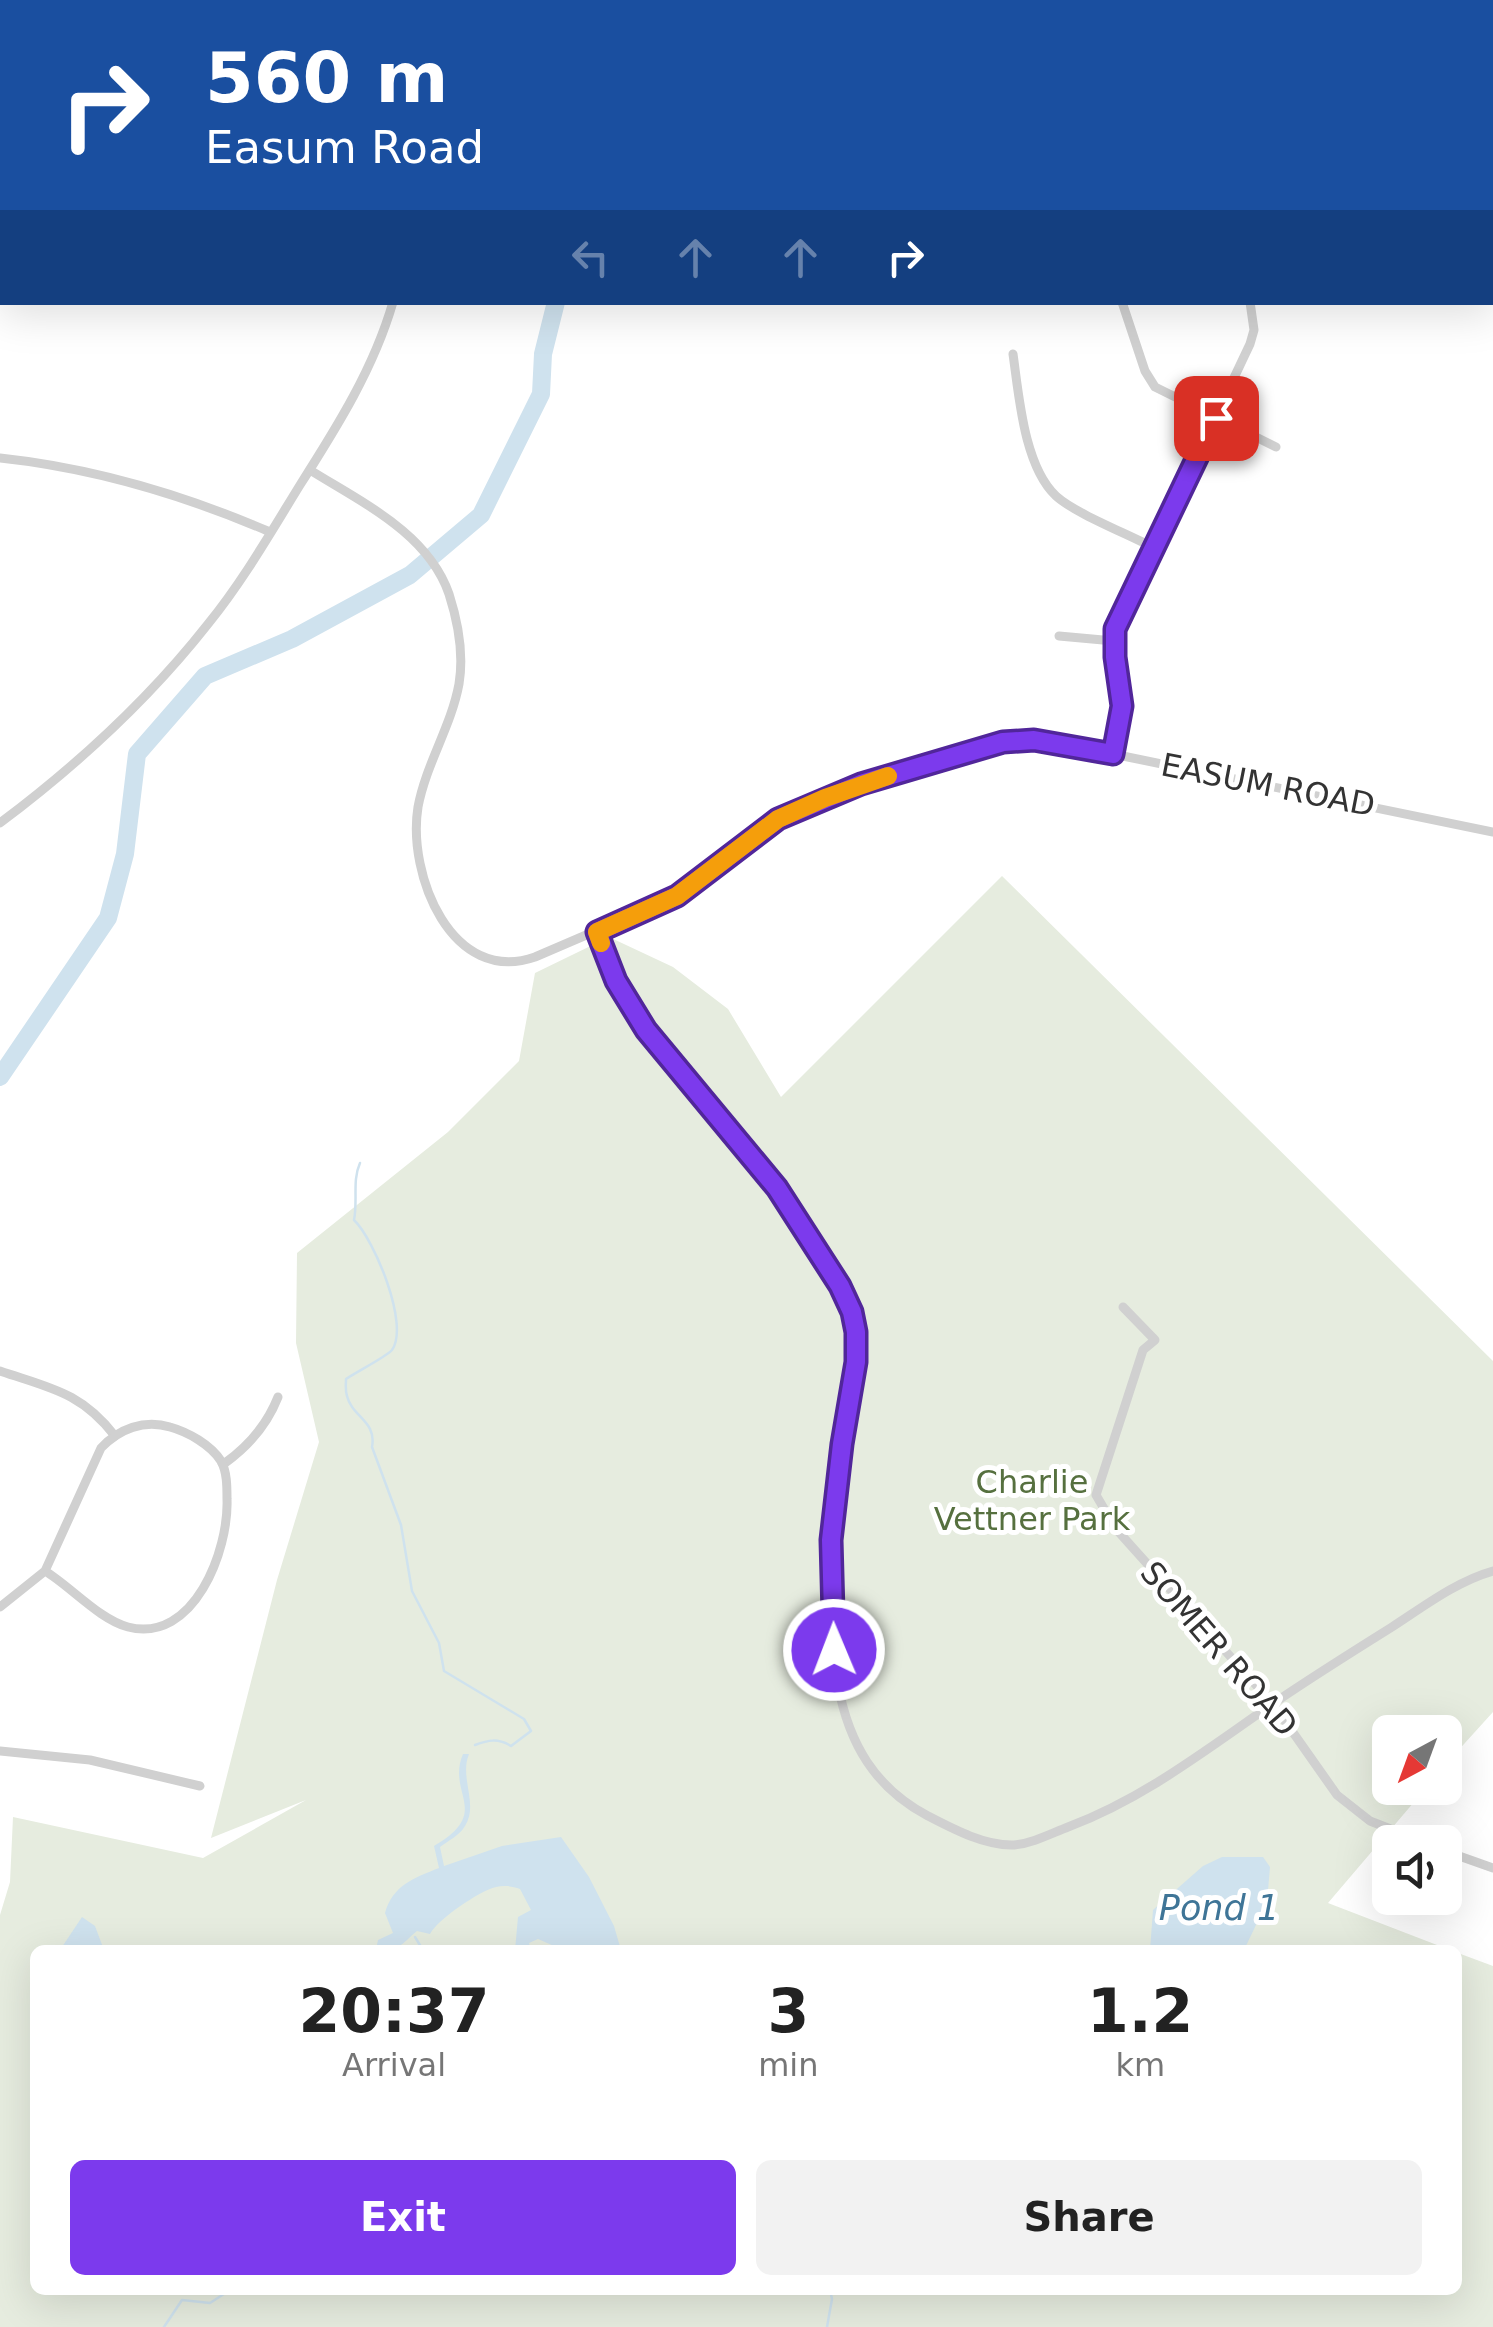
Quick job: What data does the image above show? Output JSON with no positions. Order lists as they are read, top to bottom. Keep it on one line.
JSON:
{"streets":{"street":["EASUM ROAD","SOMER ROAD"]},"water":["Pond 1"],"parks":["Charlie Vettner Park"],"north":"bottom left","page":{"turn":["560 m","Easum Road"],"eta":["20:37","Arrival","3","min","1.2","km"],"buttons":["Exit","Share"]}}
